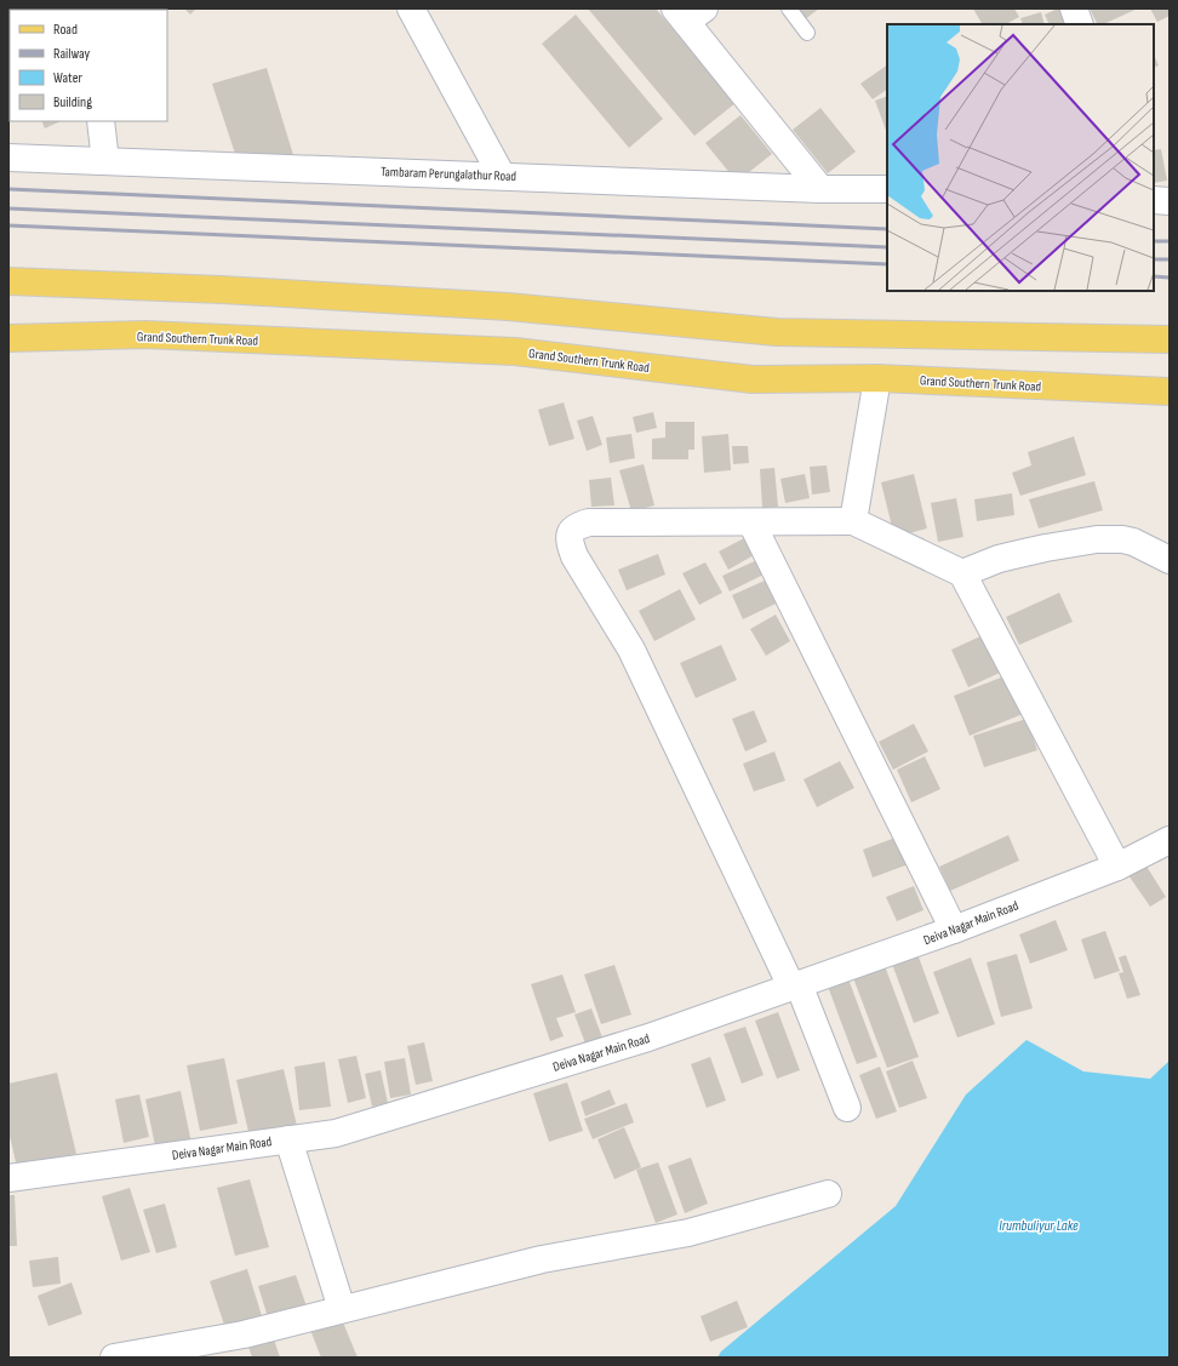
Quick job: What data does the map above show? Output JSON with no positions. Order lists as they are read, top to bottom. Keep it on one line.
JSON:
{"streets":{"main road":["Grand Southern Trunk Road"],"street":["Tambaram Perungalathur Road","Deiva Nagar Main Road"]},"water":["Irumbuliyur Lake"],"legend":["Road","Railway","Water","Building"]}
